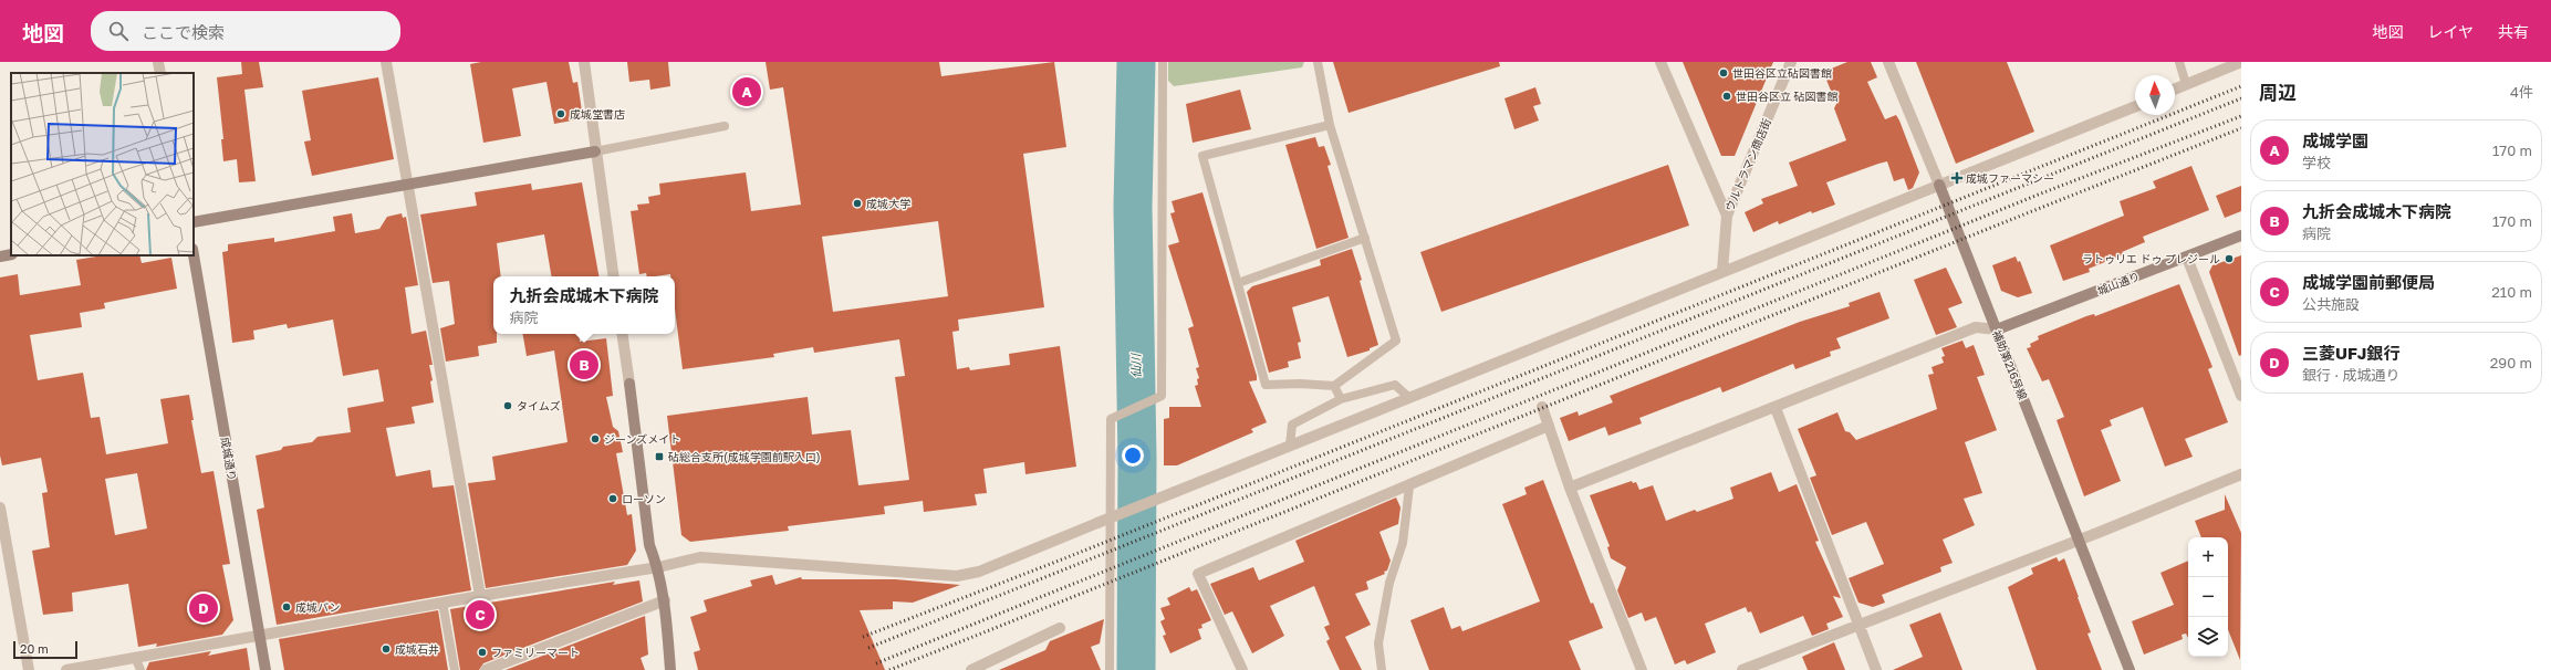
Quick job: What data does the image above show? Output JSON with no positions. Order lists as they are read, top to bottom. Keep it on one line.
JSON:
{"streets":{"street":["ウルトラマン商店街","城山通り","補助第216号線","成城通り"]},"crossings":[["城山通り","補助第216号線"]],"water":["仙川"],"places":{"other":["世田谷区立砧図書館","世田谷区立 砧図書館","成城堂書店","成城大学","ラトゥリエ ドゥ プレジール","タイムズ","ジーンズメイト","ローソン","成城パン","成城石井","ファミリーマート"],"health":["成城ファーマシー"],"transit":["砧総合支所(成城学園前駅入口)"]},"scale_bar":"20 m","north":"top","page":{"header":"地図","search":"ここで検索","nav":["地図","レイヤ","共有"],"heading":["周辺","4件"],"pins":["A","B","D","C"],"list":[{"mark":"A","name":"成城学園","note":"学校","value":"170 m"},{"mark":"B","name":"九折会成城木下病院","note":"病院","value":"170 m"},{"mark":"C","name":"成城学園前郵便局","note":"公共施設","value":"210 m"},{"mark":"D","name":"三菱UFJ銀行","note":"銀行 · 成城通り","value":"290 m"}],"popup":["九折会成城木下病院","病院"],"map_buttons":["+","−"],"scale":"20 m"}}
